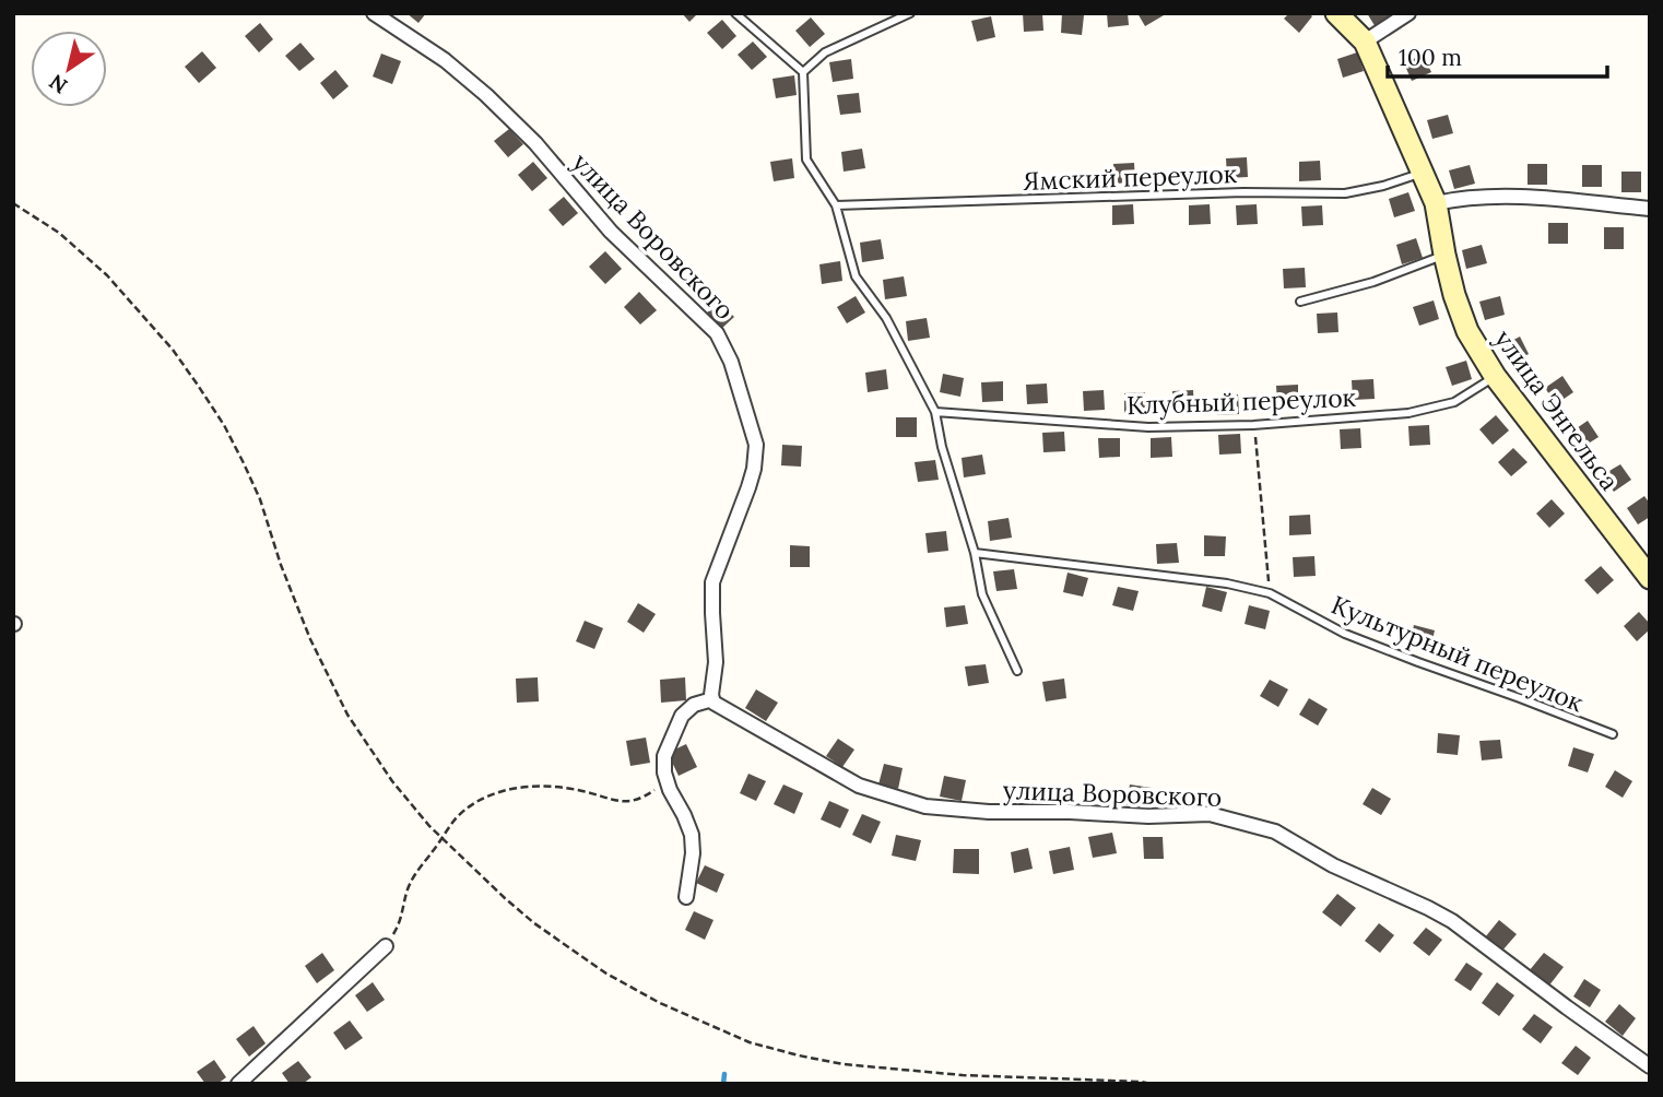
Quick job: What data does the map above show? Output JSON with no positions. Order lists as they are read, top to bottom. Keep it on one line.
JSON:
{"streets":{"street":["улица Воровского","улица Энгельса"],"lane":["Ямский переулок","Клубный переулок","Культурный переулок"]},"crossings":[["Ямский переулок","улица Энгельса"],["Клубный переулок","улица Энгельса"]],"scale_bar":"100 m","north":"bottom left"}
